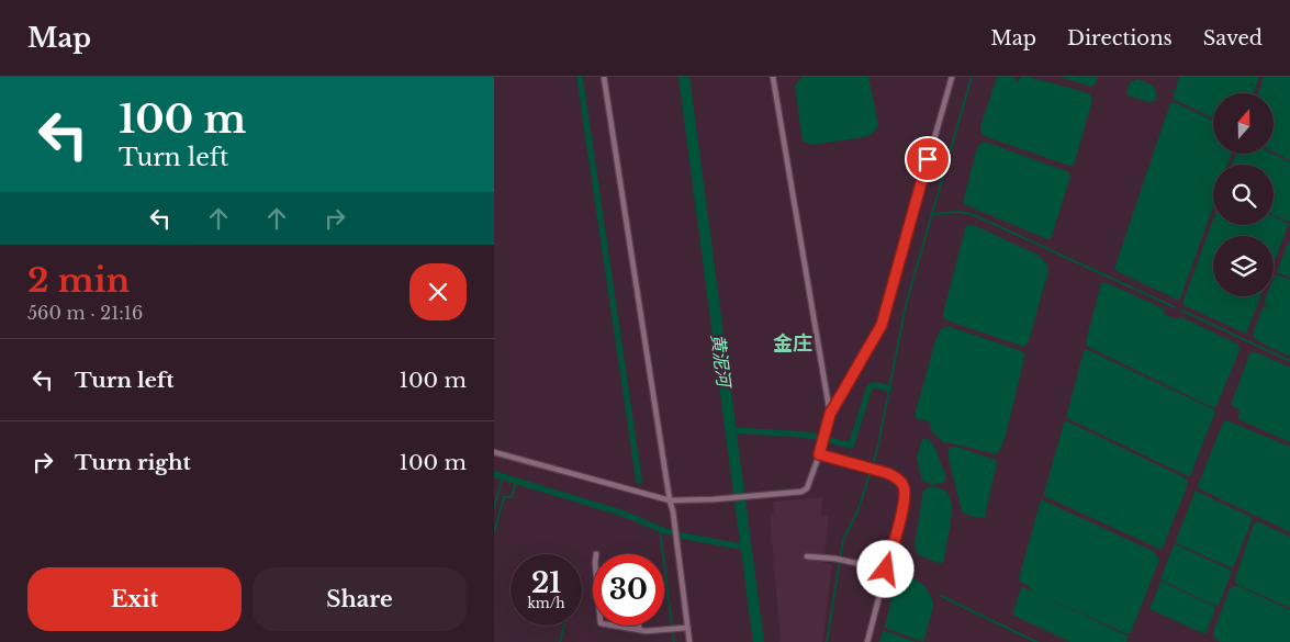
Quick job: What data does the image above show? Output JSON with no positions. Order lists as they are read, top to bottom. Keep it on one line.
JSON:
{"districts":["金庄"],"water":["黄泥河"],"north":"top","page":{"header":"Map","nav":["Map","Directions","Saved"],"turn":["100 m","Turn left"],"heading":["2 min","560 m · 21:16"],"list":[{"name":"Turn left","value":"100 m"},{"name":"Turn right","value":"100 m"}],"speed":"21 km/h","limit":"30","buttons":["Exit","Share"]}}
